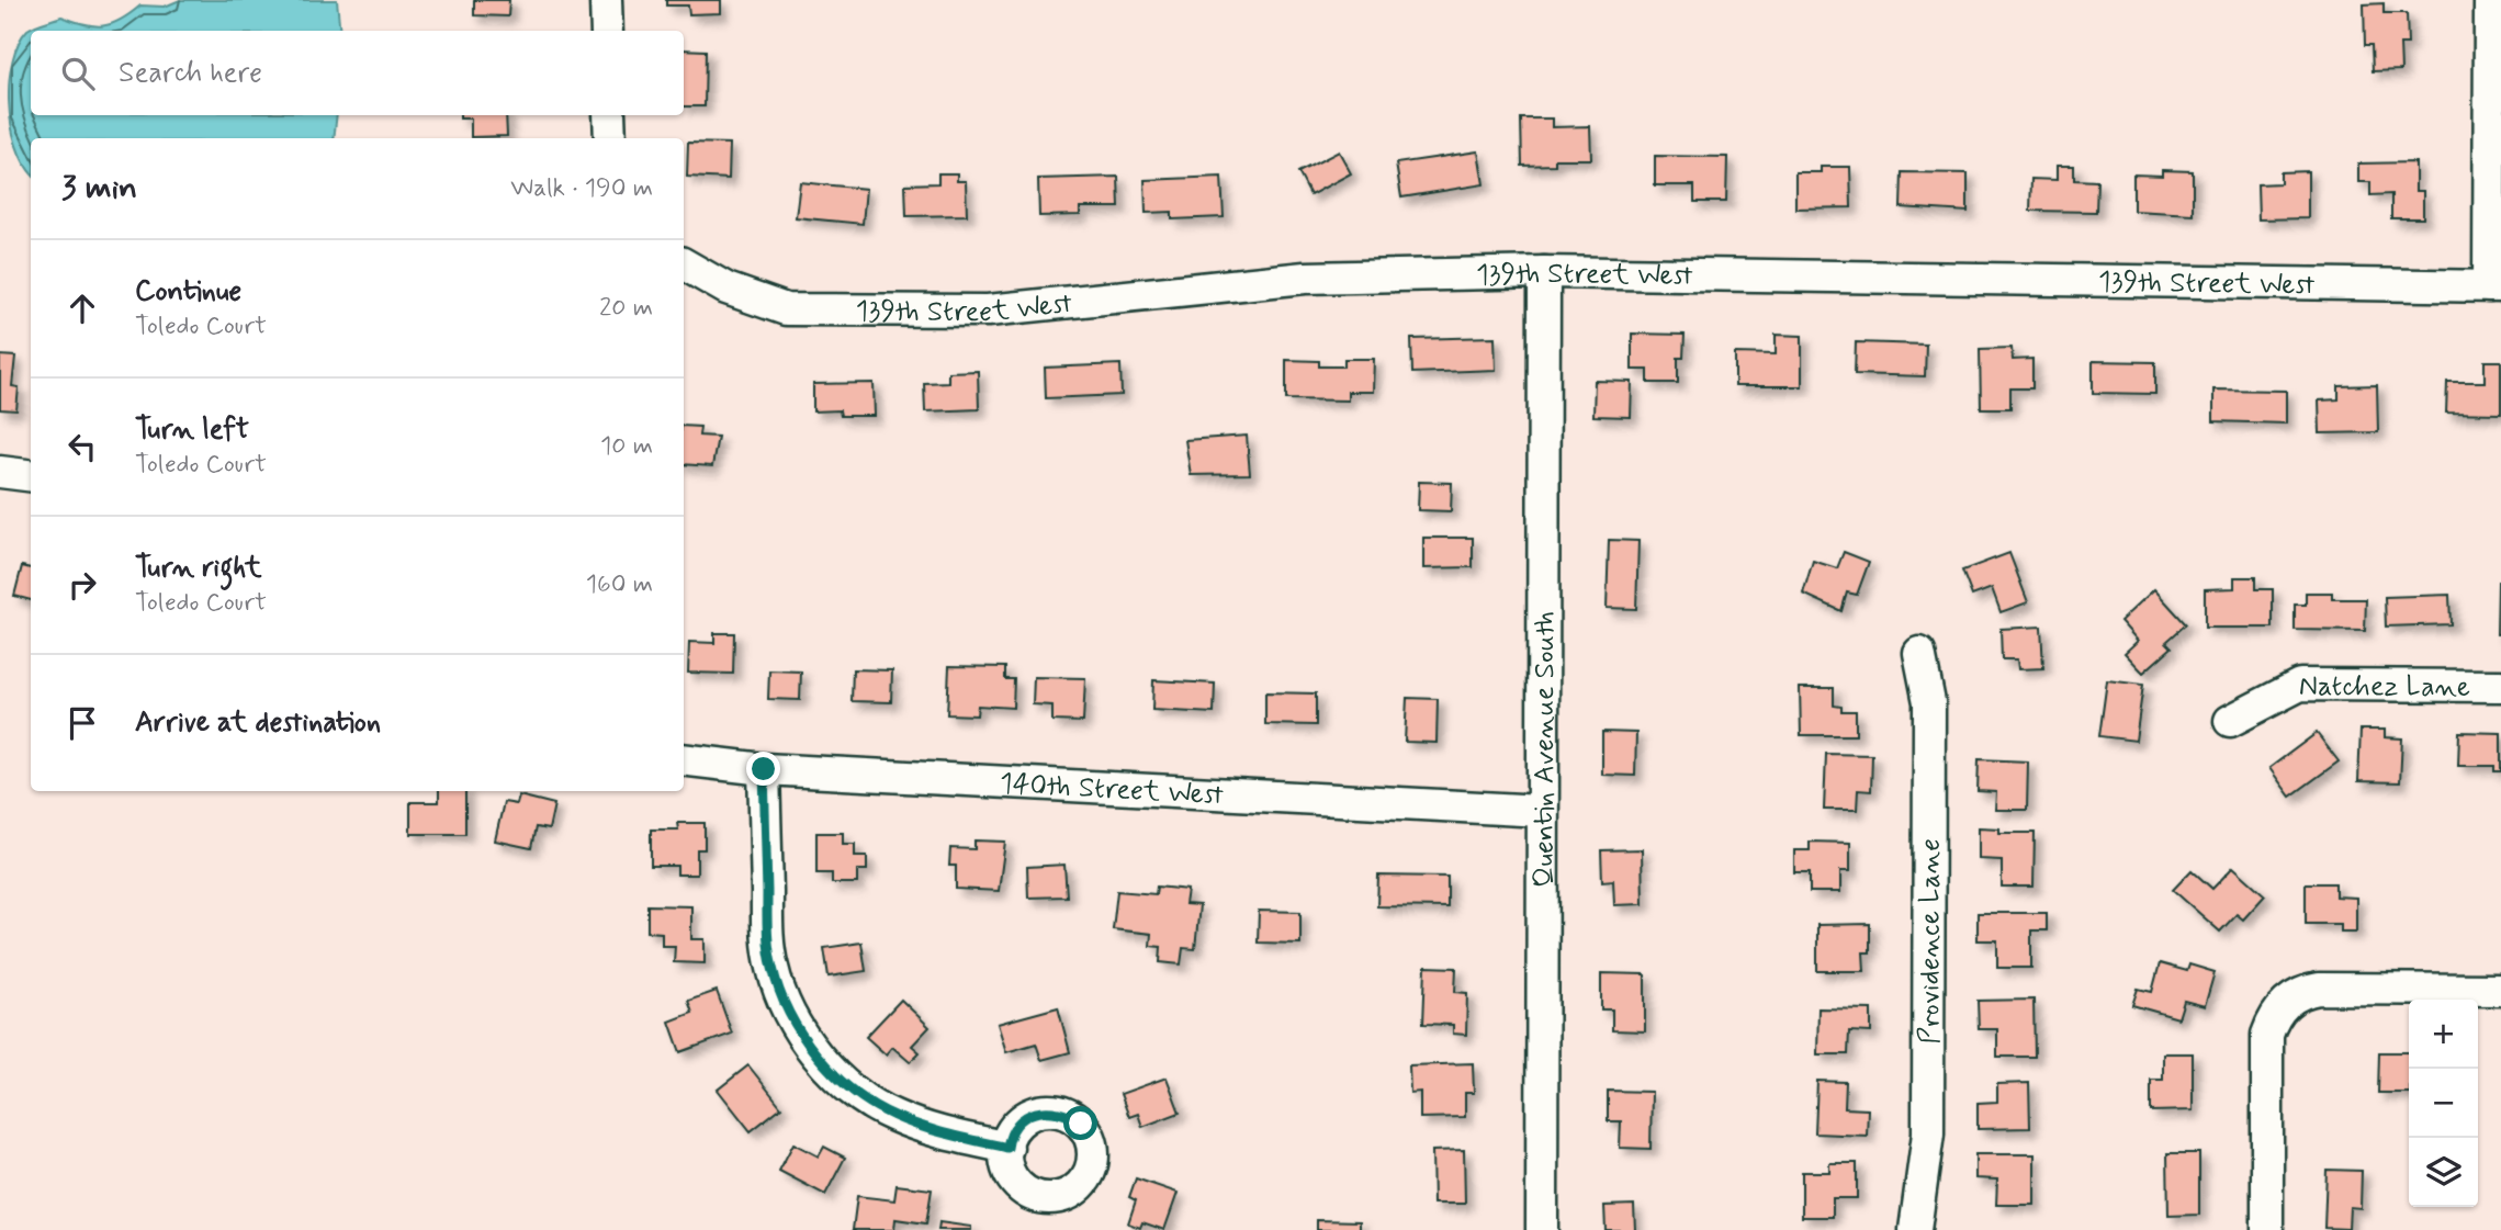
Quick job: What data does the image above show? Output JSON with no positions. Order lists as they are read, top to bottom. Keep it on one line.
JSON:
{"streets":{"street":["139th Street West","Natchez Lane","Quentin Avenue South","140th Street West","Providence Lane"]},"crossings":[["139th Street West","Quentin Avenue South"],["Quentin Avenue South","140th Street West"]],"page":{"search":"Search here","heading":["3 min","Walk · 190 m"],"list":[["Continue","Toledo Court","20 m"],["Turn left","Toledo Court","10 m"],["Turn right","Toledo Court","160 m"],"Arrive at destination"],"map_buttons":["+","−"]}}
